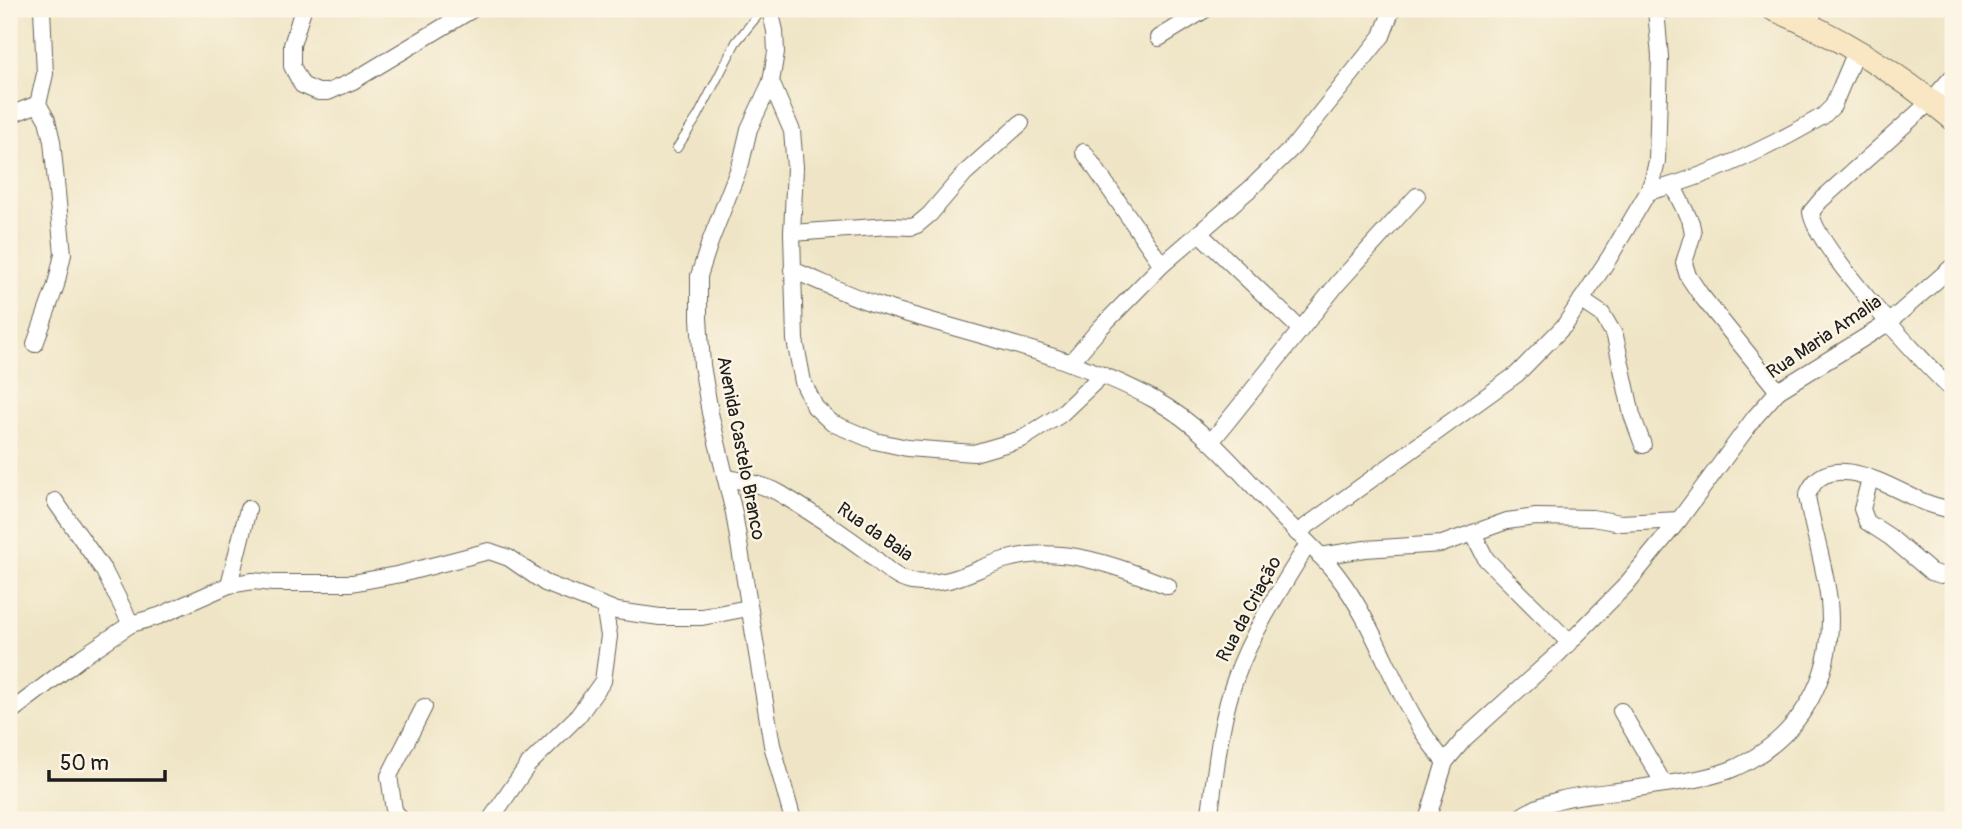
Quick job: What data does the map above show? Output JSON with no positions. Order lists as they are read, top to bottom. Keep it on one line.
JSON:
{"streets":{"street":["Rua Maria Amalia","Avenida Castelo Branco","Rua da Baia","Rua da Criação"]},"crossings":[["Avenida Castelo Branco","Rua da Baia"]],"scale_bar":"50 m"}
